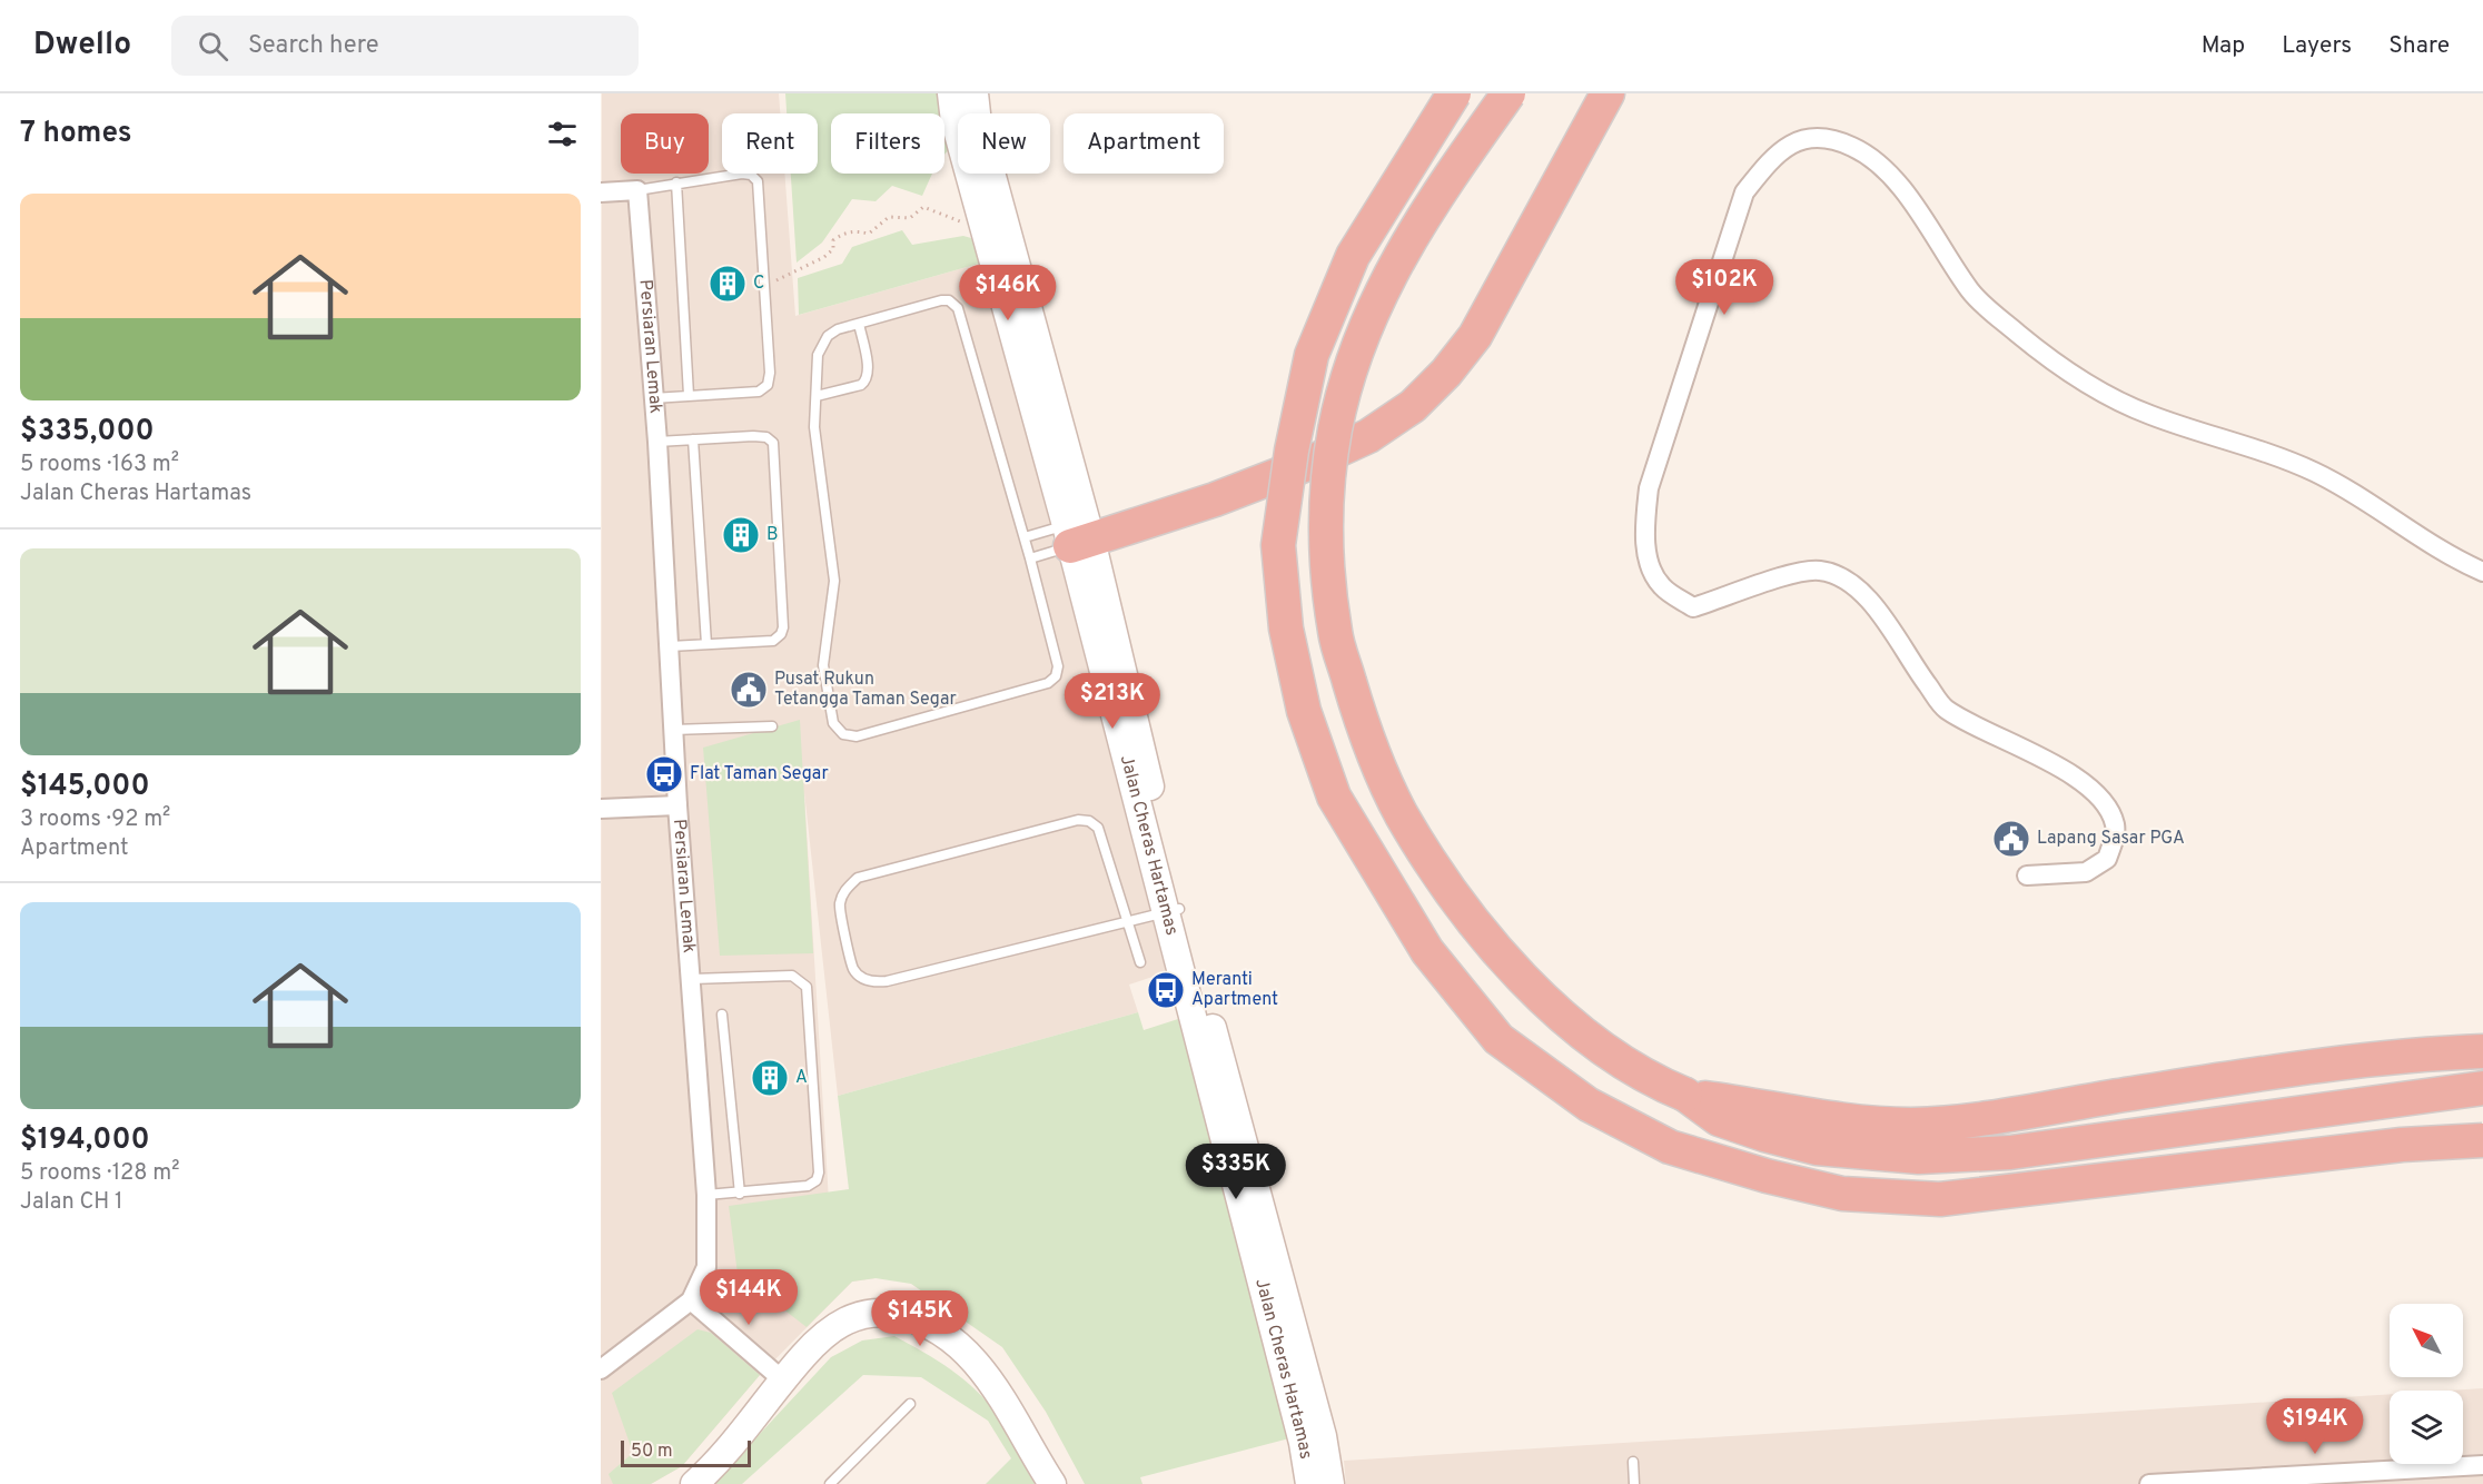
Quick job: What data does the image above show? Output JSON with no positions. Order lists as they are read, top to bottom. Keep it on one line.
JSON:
{"streets":{"street":["Persiaran Lemak","Jalan Cheras Hartamas"]},"places":{"building":["C","B","A"],"public building":["Pusat Rukun Tetangga Taman Segar","Lapang Sasar PGA"],"bus stop":["Flat Taman Segar","Meranti Apartment"]},"scale_bar":"50 m","north":"top left","page":{"header":"Dwello","search":"Search here","nav":["Map","Layers","Share"],"heading":"7 homes","chip":["Buy","Rent","Filters","New","Apartment"],"list":[{"name":"$335,000","note":"5 rooms · 163 m² · Jalan Cheras Hartamas"},{"name":"$145,000","note":"3 rooms · 92 m² · Apartment"},{"name":"$194,000","note":"5 rooms · 128 m² · Jalan CH 1"}],"price":["$102K","$146K","$213K","$335K","$144K","$145K","$194K"],"scale":"50 m"}}
